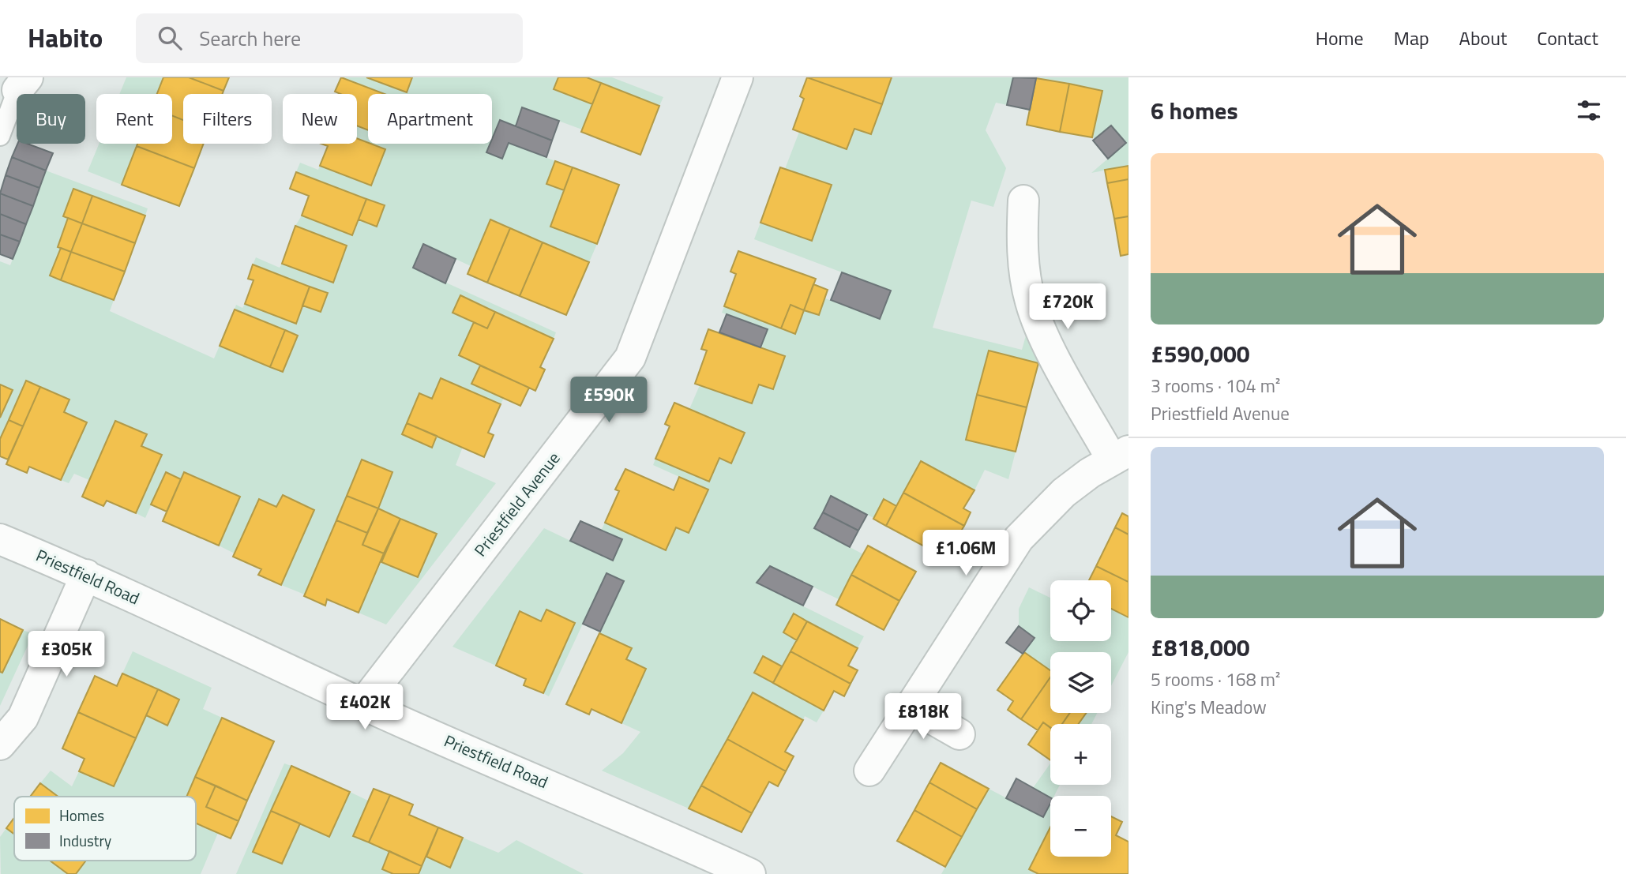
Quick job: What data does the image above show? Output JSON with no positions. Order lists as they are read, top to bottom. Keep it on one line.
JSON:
{"streets":{"street":["Priestfield Avenue","Priestfield Road"]},"crossings":[["Priestfield Avenue","Priestfield Road"]],"legend":["Homes","Industry"],"page":{"header":"Habito","search":"Search here","nav":["Home","Map","About","Contact"],"heading":"6 homes","chip":["Buy","Rent","Filters","New","Apartment"],"list":[{"name":"£590,000","note":"3 rooms · 104 m² · Priestfield Avenue"},{"name":"£818,000","note":"5 rooms · 168 m² · King's Meadow"}],"price":["£720K","£590K","£1.06M","£305K","£402K","£818K"],"map_buttons":["+","−"]}}
